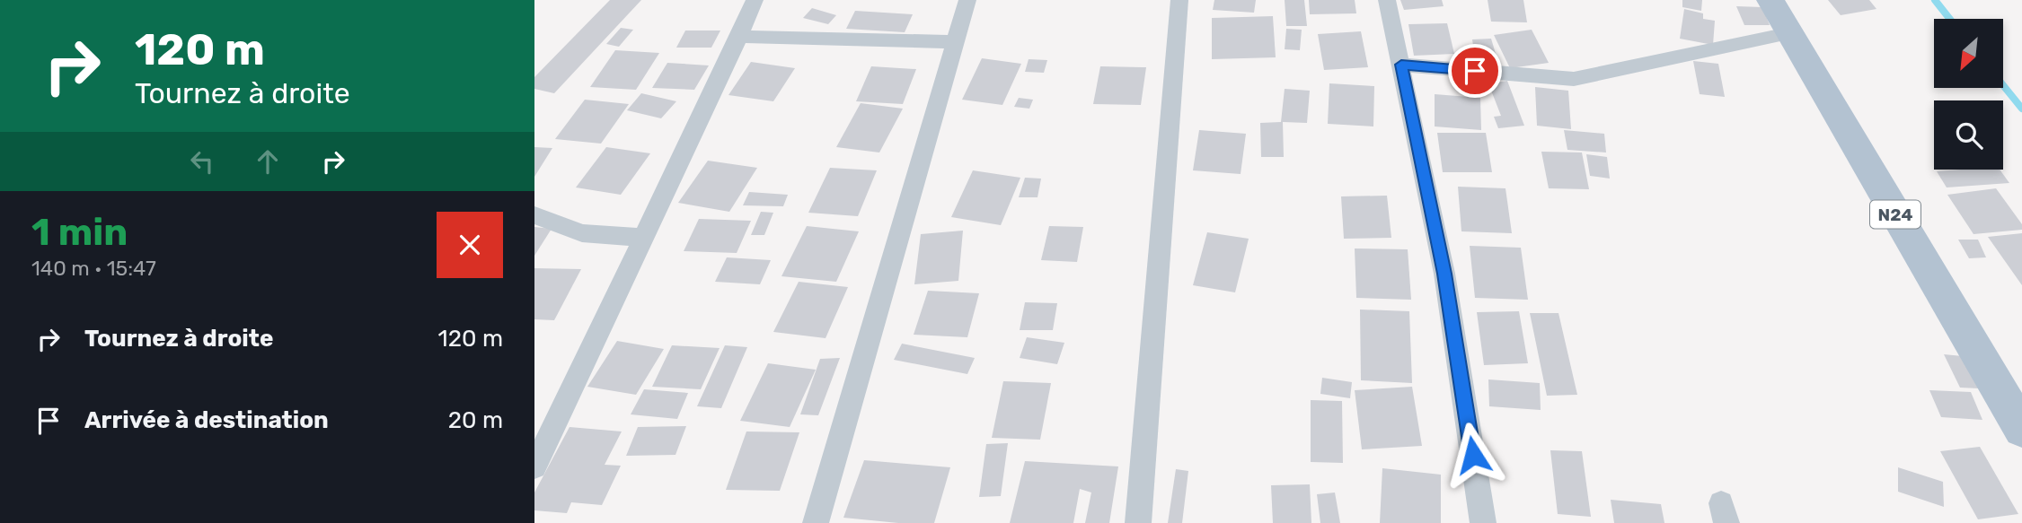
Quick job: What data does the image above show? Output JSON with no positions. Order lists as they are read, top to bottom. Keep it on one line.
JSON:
{"streets":{"main road":["N24"]},"north":"bottom left","page":{"turn":["120 m","Tournez à droite"],"heading":["1 min","140 m · 15:47"],"list":[{"name":"Tournez à droite","value":"120 m"},{"name":"Arrivée à destination","value":"20 m"}]}}
